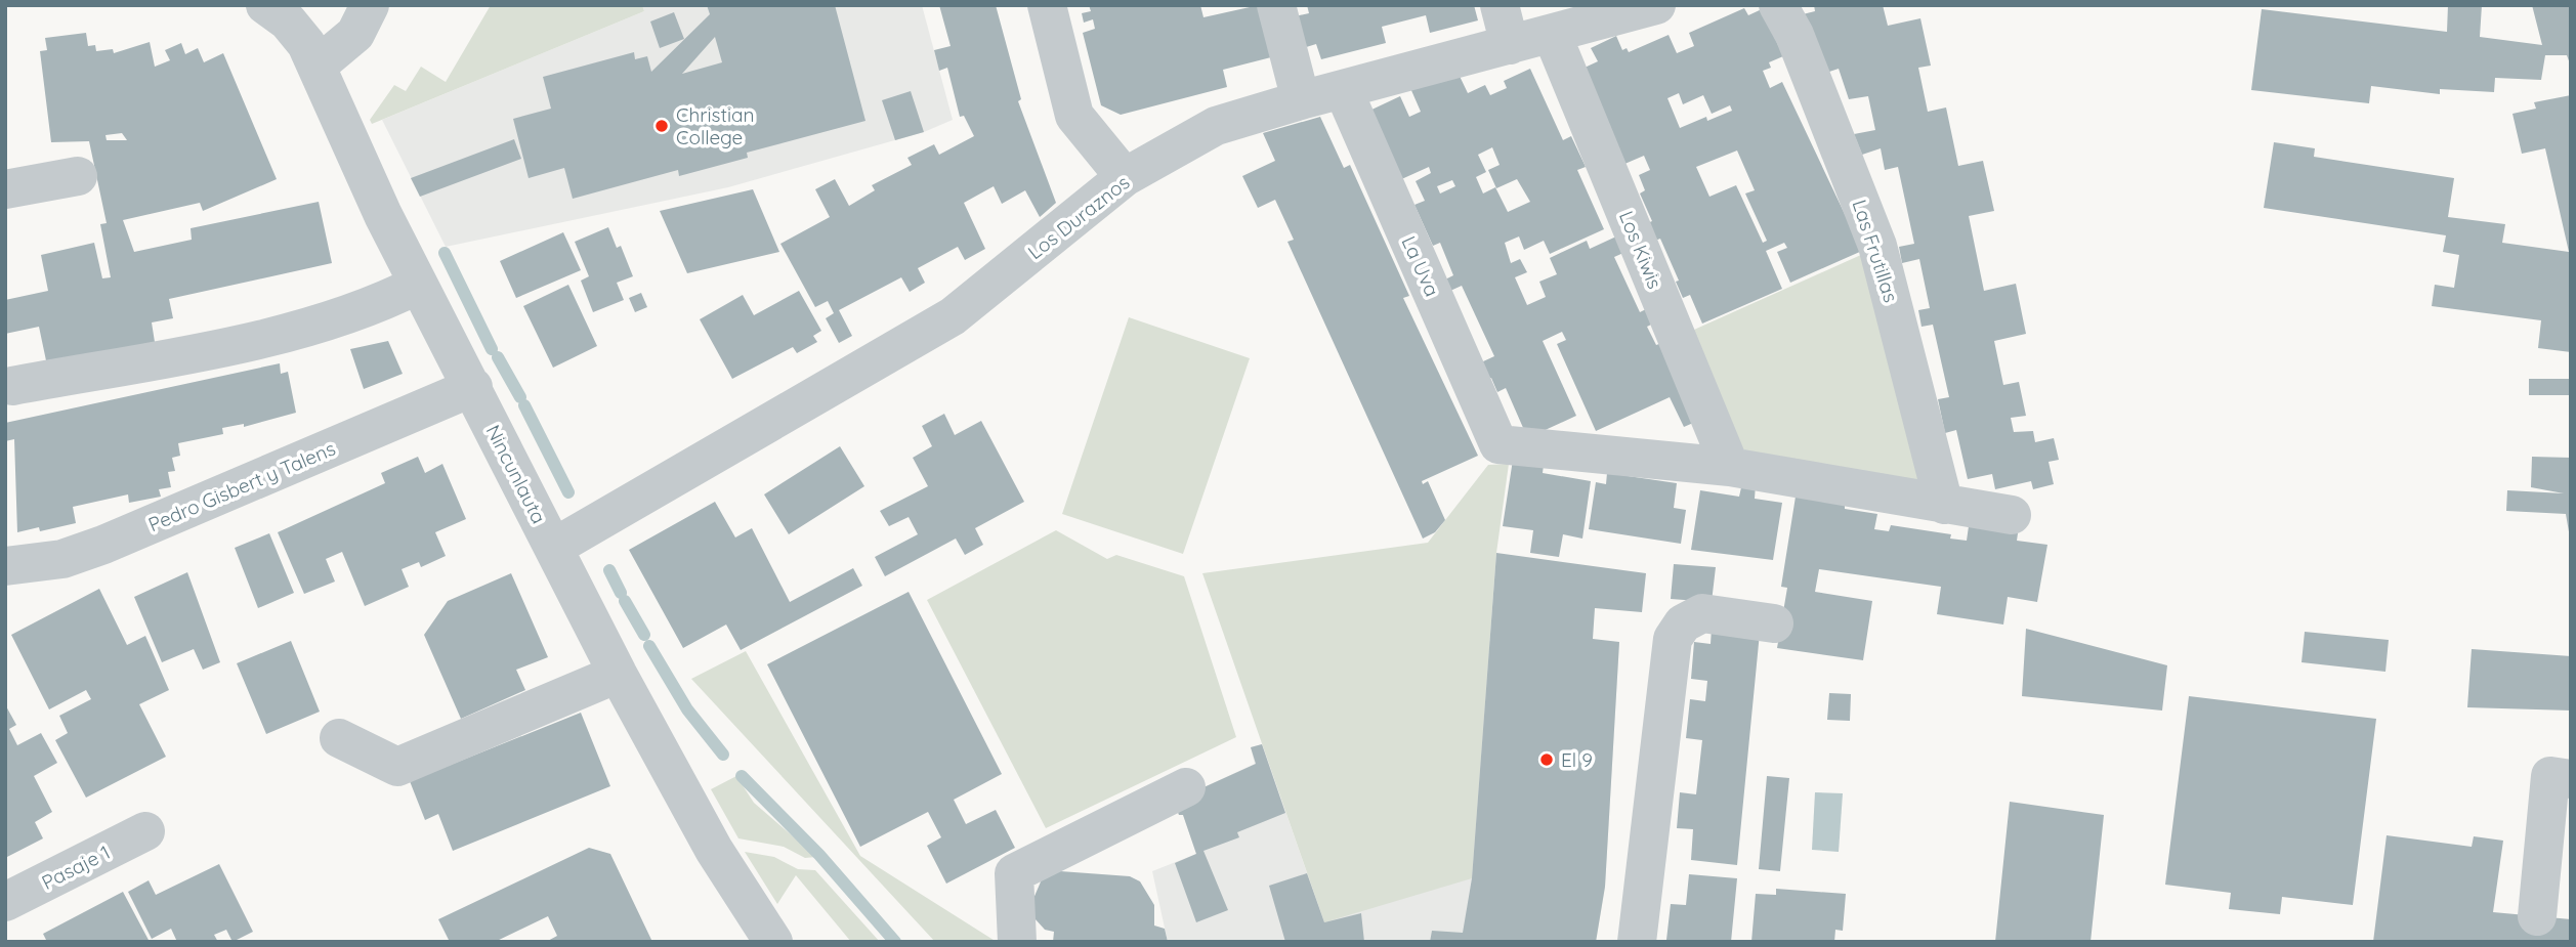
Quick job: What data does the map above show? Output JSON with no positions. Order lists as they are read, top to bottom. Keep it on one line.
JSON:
{"streets":{"street":["Los Duraznos","Los Kiwis","Las Frutillas","La Uva","Nincunlauta","Pedro Gisbert y Talens","Pasaje 1"]},"crossings":[["Los Duraznos","Los Kiwis"],["Los Duraznos","La Uva"],["Los Duraznos","Nincunlauta"],["Los Kiwis","La Uva"],["Nincunlauta","Pedro Gisbert y Talens"]],"places":["Christian College","El 9"]}
